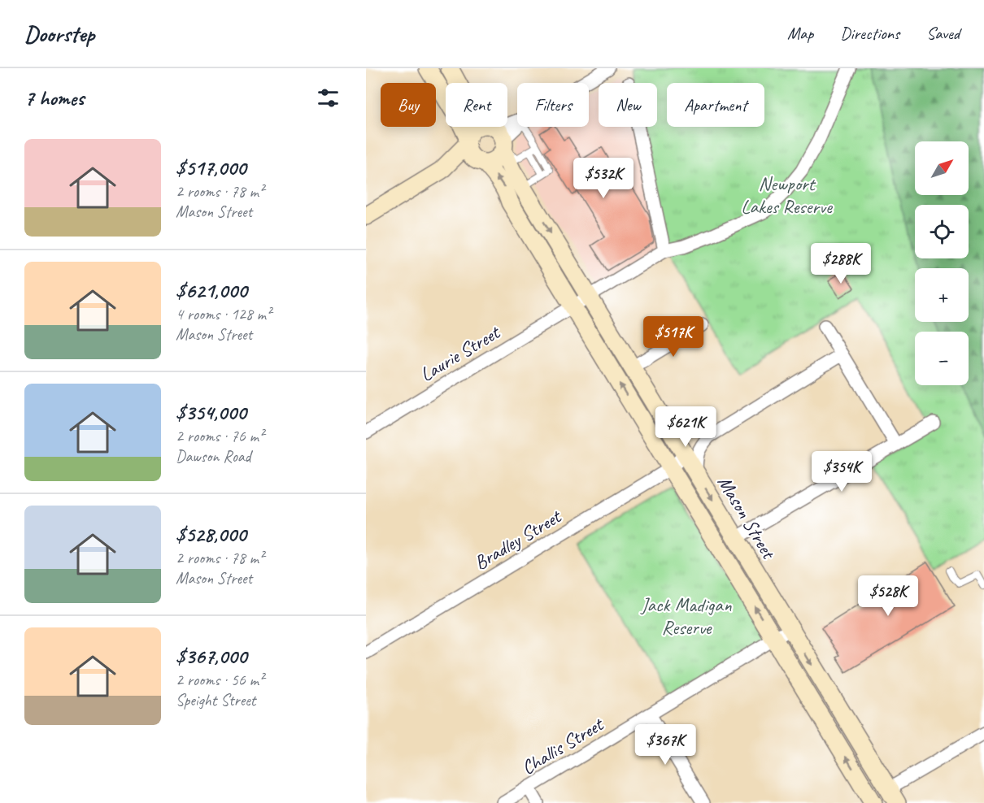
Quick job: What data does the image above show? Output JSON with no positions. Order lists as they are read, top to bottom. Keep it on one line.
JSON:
{"streets":{"street":["Laurie Street","Mason Street","Bradley Street","Challis Street"]},"crossings":[["Laurie Street","Mason Street"],["Mason Street","Bradley Street"],["Mason Street","Challis Street"]],"parks":["Newport Lakes Reserve","Jack Madigan Reserve"],"north":"top right","page":{"header":"Doorstep","nav":["Map","Directions","Saved"],"heading":"7 homes","chip":["Buy","Rent","Filters","New","Apartment"],"list":[{"name":"$517,000","note":"2 rooms · 78 m² · Mason Street"},{"name":"$621,000","note":"4 rooms · 128 m² · Mason Street"},{"name":"$354,000","note":"2 rooms · 76 m² · Dawson Road"},{"name":"$528,000","note":"2 rooms · 78 m² · Mason Street"},{"name":"$367,000","note":"2 rooms · 56 m² · Speight Street"}],"map_buttons":["+","−"],"price":["$532K","$288K","$517K","$621K","$354K","$528K","$367K"]}}
